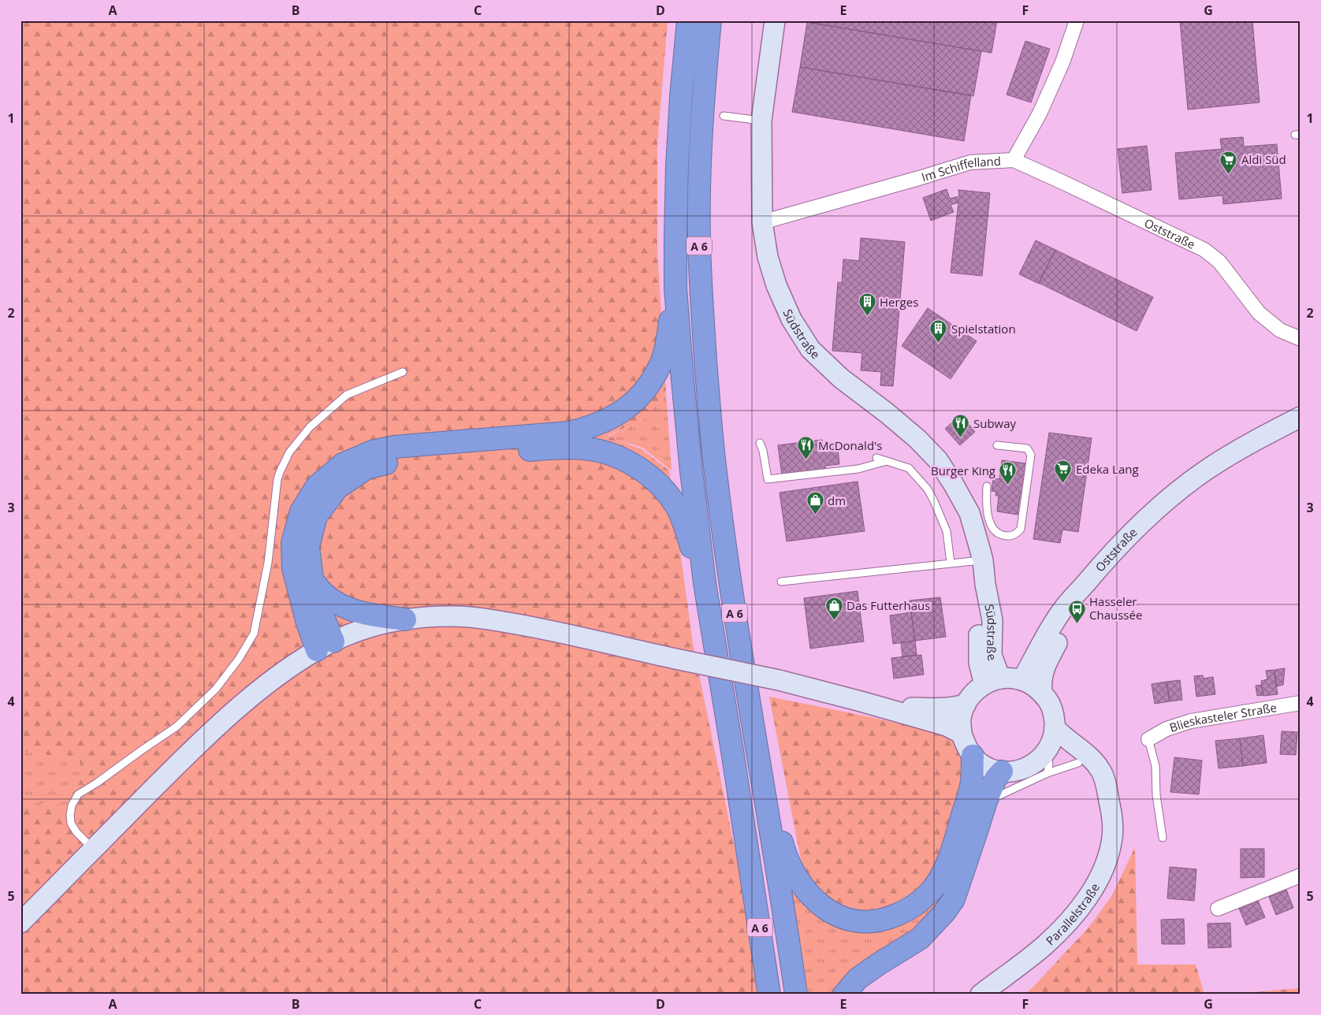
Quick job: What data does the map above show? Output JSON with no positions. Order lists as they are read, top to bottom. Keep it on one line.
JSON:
{"streets":{"highway":["A 6"],"main road":["Oststraße","Südstraße","Parallelstraße"],"street":["Im Schiffelland","Blieskasteler Straße"]},"crossings":[["Im Schiffelland","Oststraße"],["Im Schiffelland","Südstraße"],["Oststraße","Südstraße"],["Oststraße","Parallelstraße"],["Südstraße","Parallelstraße"]],"places":{"supermarket":["Aldi Süd","Edeka Lang"],"building":["Herges","Spielstation"],"restaurant":["Subway","McDonald's","Burger King"],"shop":["dm","Das Futterhaus"],"bus stop":["Hasseler Chaussée"]},"grid":{"columns":["A","B","C","D","E","F","G"],"rows":["1","2","3","4","5"]}}
